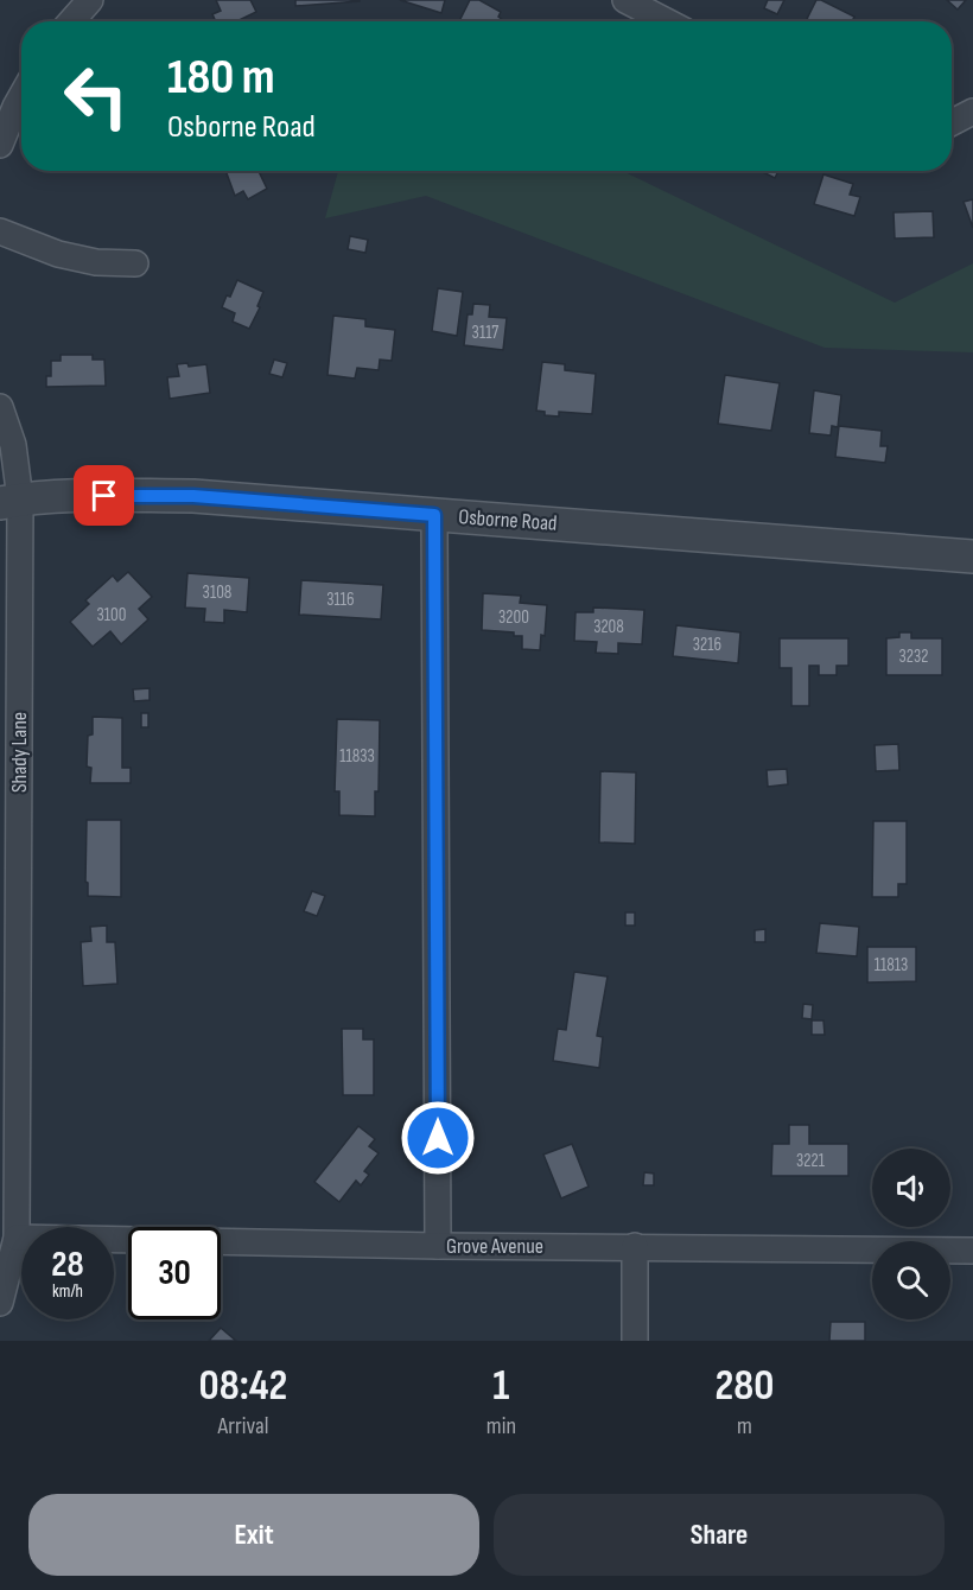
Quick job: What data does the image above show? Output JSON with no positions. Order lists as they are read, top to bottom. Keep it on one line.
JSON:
{"streets":{"street":["Osborne Road","Shady Lane","Grove Avenue"]},"crossings":[["Osborne Road","Shady Lane"],["Shady Lane","Grove Avenue"]],"house_numbers":["3117","3108","3116","3100","3200","3208","3216","3232","11833","11813","3221"],"page":{"turn":["180 m","Osborne Road"],"speed":"28 km/h","limit":"30","eta":["08:42","Arrival","1","min","280","m"],"buttons":["Exit","Share"]}}
